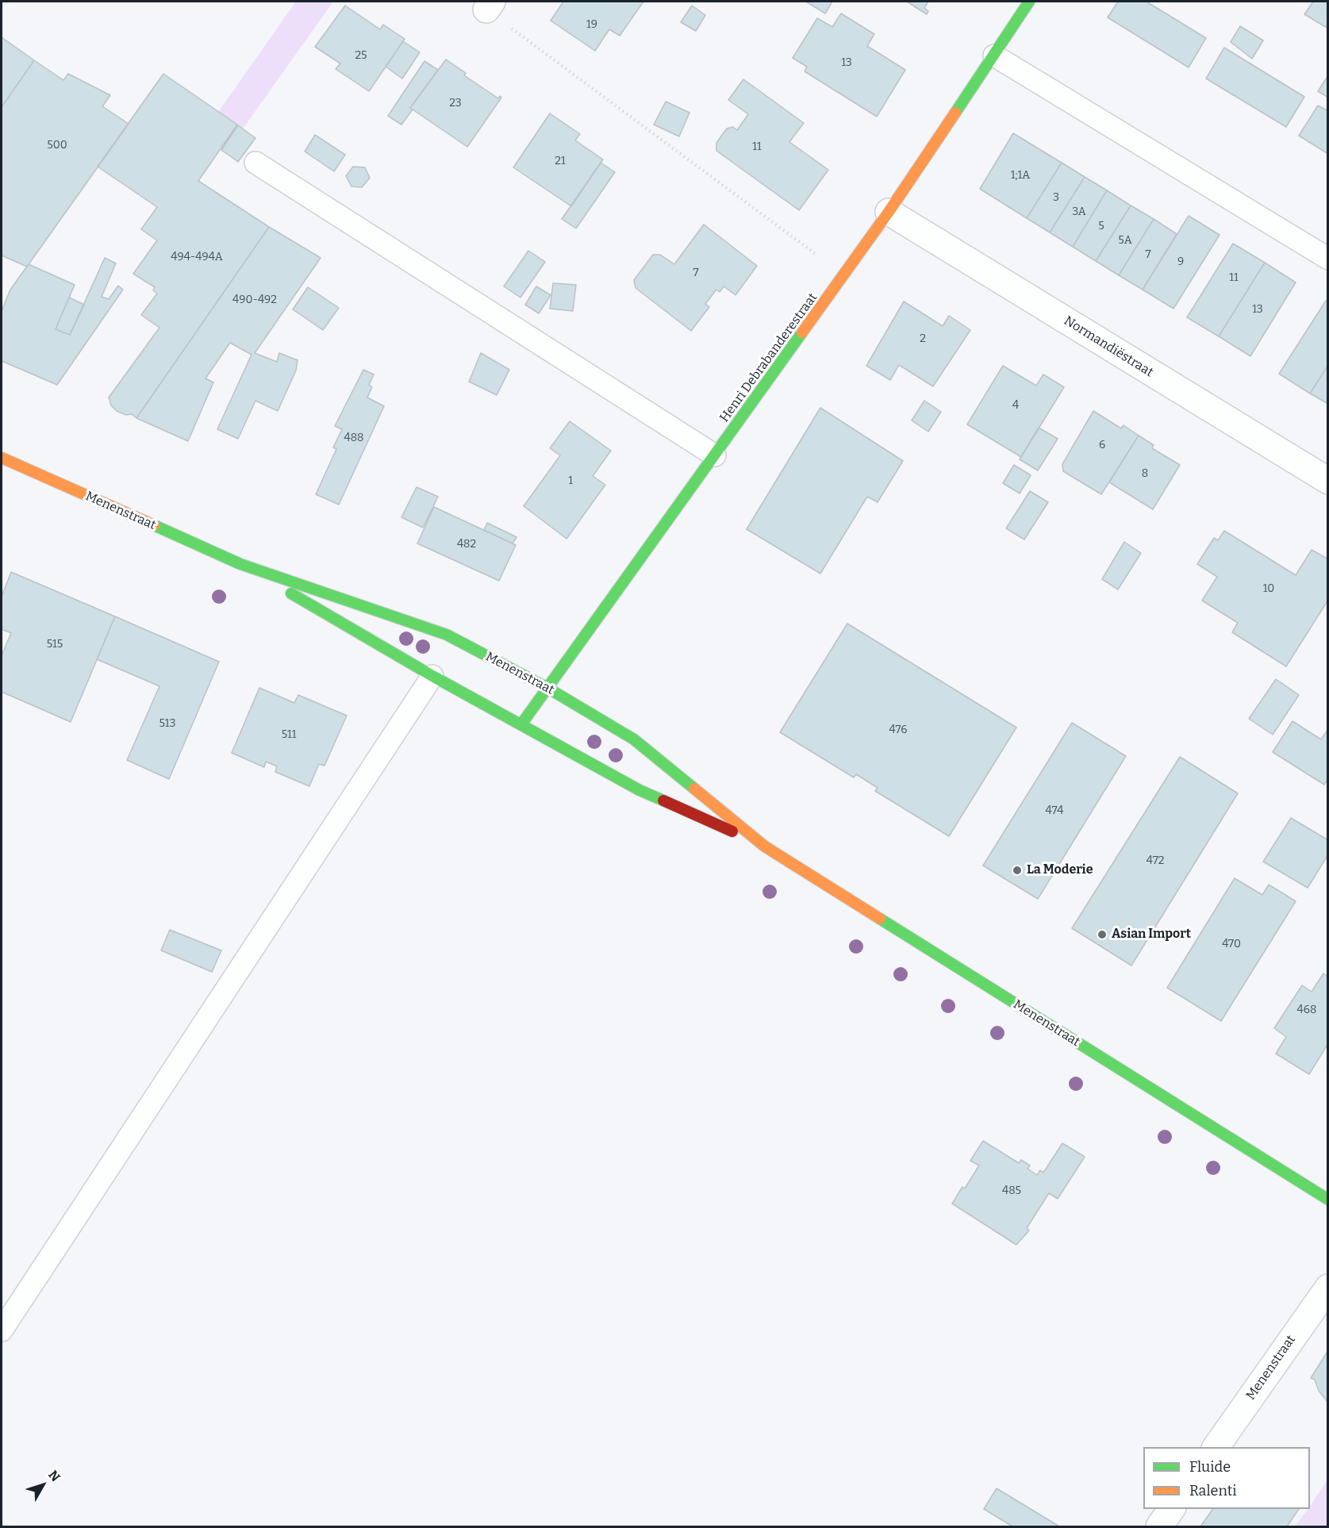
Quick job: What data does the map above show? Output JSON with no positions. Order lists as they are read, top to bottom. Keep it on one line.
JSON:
{"streets":{"main road":["Henri Debrabanderestraat","Menenstraat"],"street":["Normandiëstraat"]},"crossings":[["Normandiëstraat","Henri Debrabanderestraat"],["Henri Debrabanderestraat","Menenstraat"]],"places":["La Moderie","Asian Import"],"house_numbers":["19","25","13","23","500","11","21","1;1A","3","3A","5","5A","7","494-494A","9","7","11","490-492","13","2","4","488","6","8","1","482","10","515","513","476","511","474","472","470","468","485"],"legend":["Fluide","Ralenti"],"north":"top right"}
